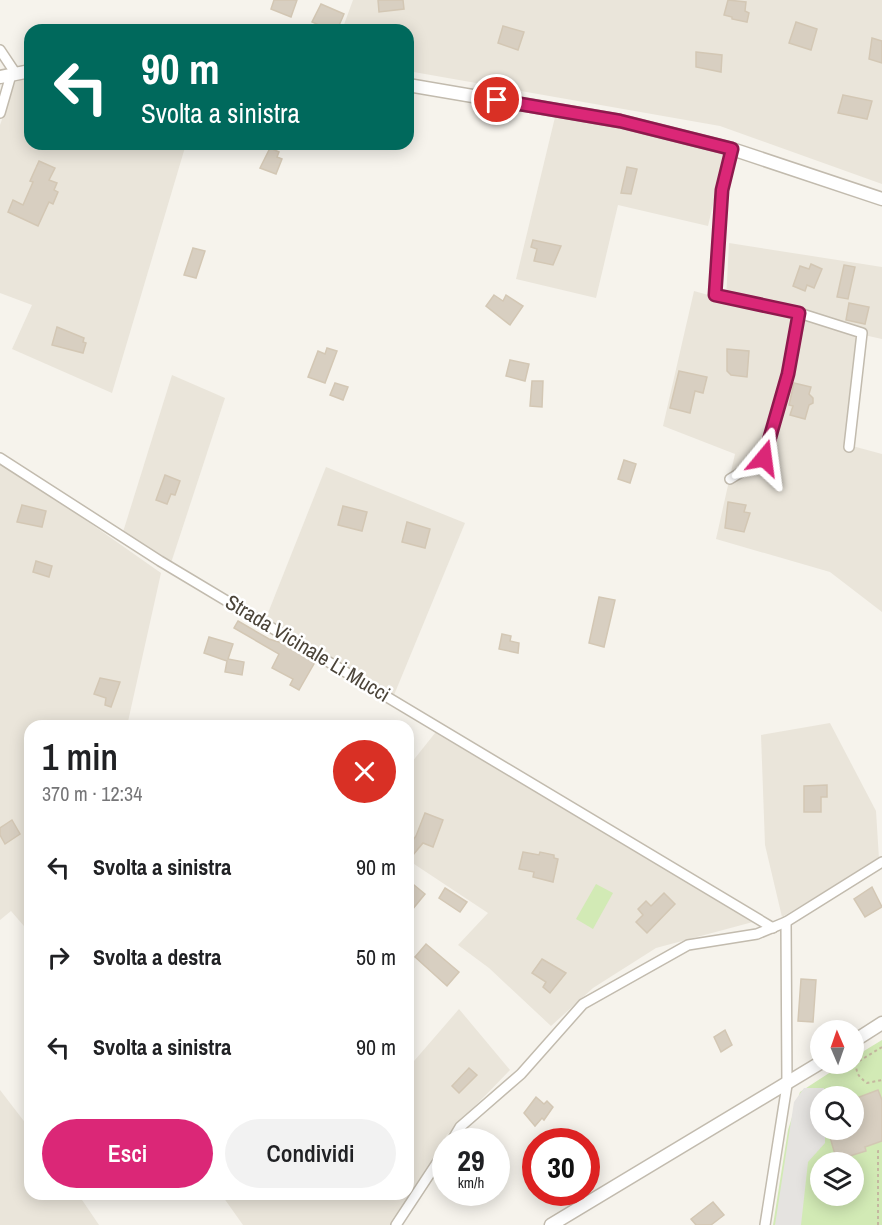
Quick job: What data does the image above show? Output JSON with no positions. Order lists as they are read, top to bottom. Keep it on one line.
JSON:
{"streets":{"street":["Strada Vicinale Li Mucci"]},"north":"top","page":{"turn":["90 m","Svolta a sinistra"],"heading":["1 min","370 m · 12:34"],"list":[{"name":"Svolta a sinistra","value":"90 m"},{"name":"Svolta a destra","value":"50 m"},{"name":"Svolta a sinistra","value":"90 m"}],"buttons":["Esci","Condividi"],"speed":"29 km/h","limit":"30"}}
